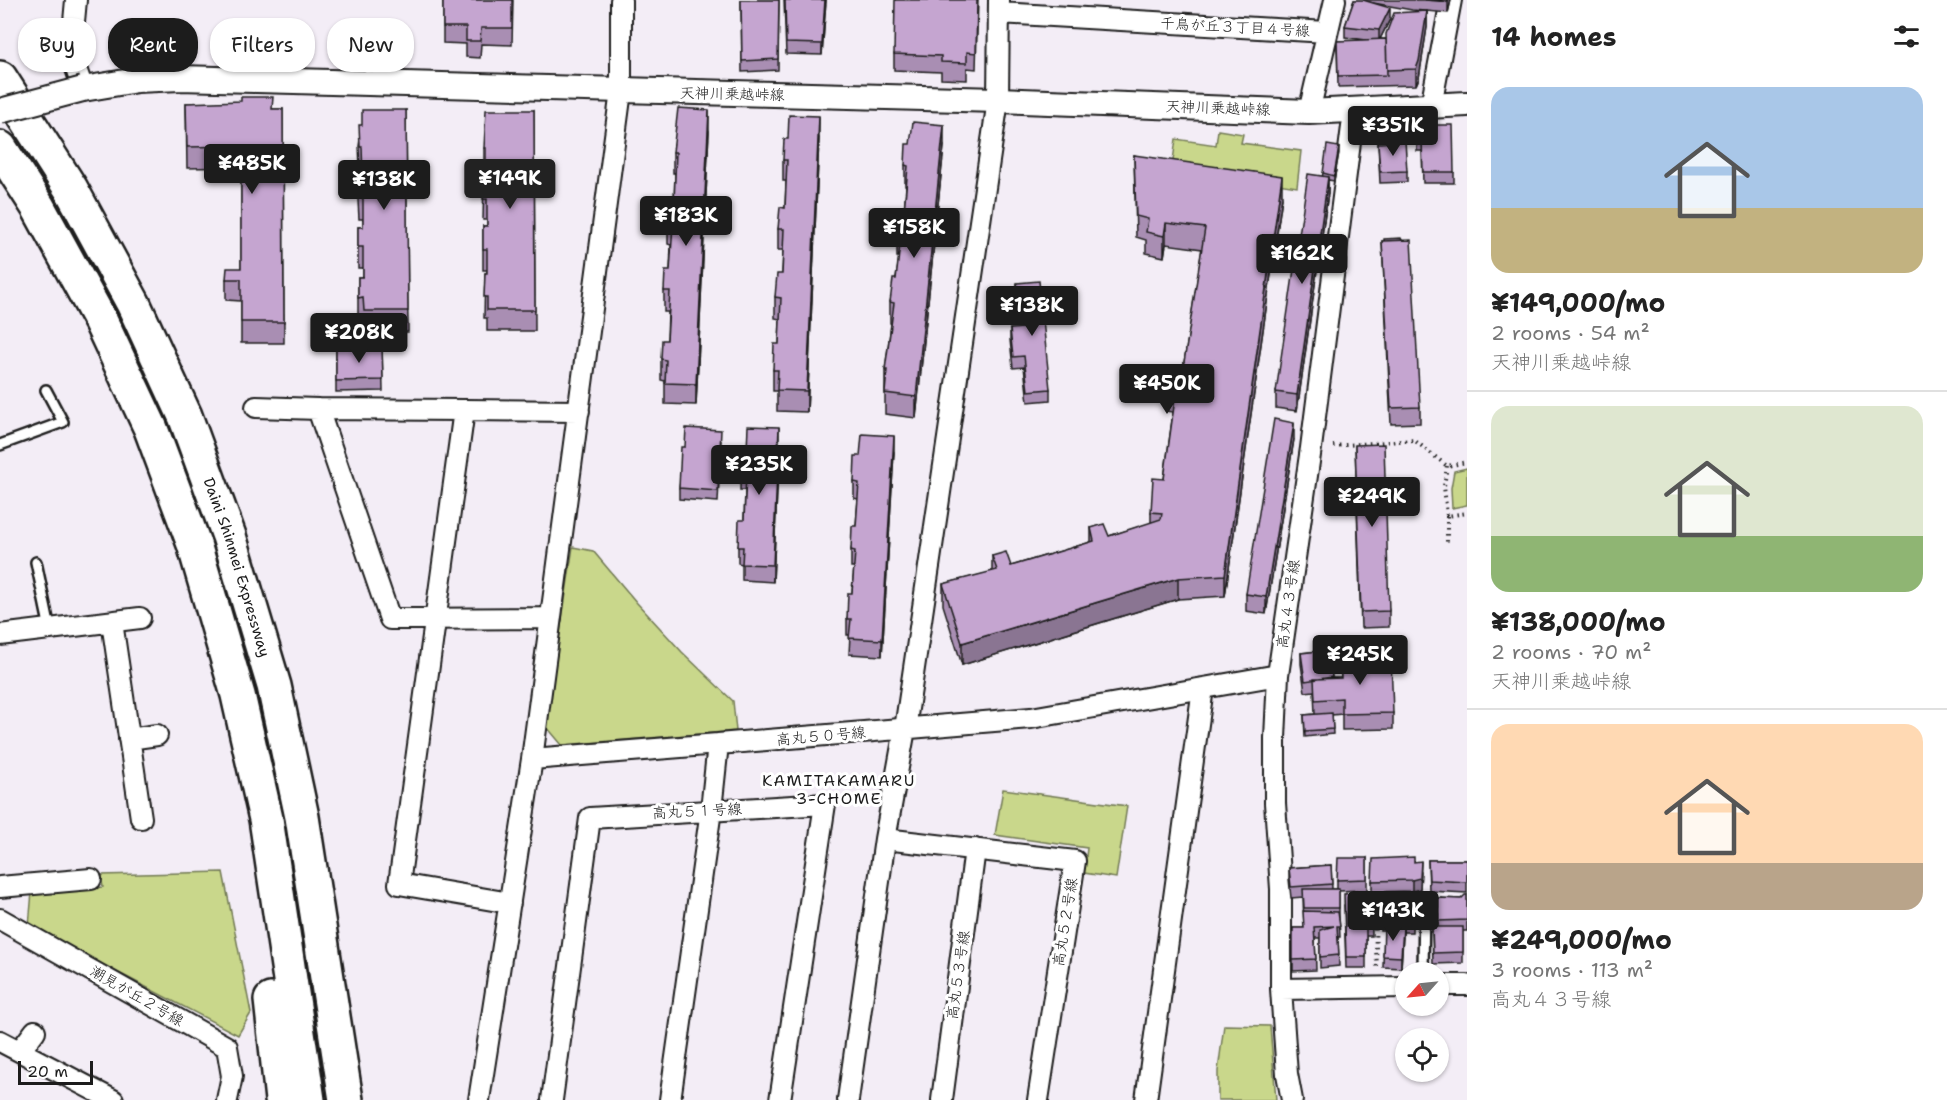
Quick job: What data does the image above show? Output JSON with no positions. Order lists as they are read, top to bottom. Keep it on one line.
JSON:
{"streets":{"highway":["Daini Shinmei Expressway"],"street":["千鳥が丘３丁目４号線","天神川乗越峠線","高丸４３号線","高丸５０号線","高丸５１号線","高丸５２号線","高丸５３号線","潮見が丘２号線"]},"crossings":[["天神川乗越峠線","高丸４３号線"],["高丸４３号線","高丸５０号線"],["高丸５２号線","高丸５３号線"]],"districts":["KAMITAKAMARU 3-CHOME"],"scale_bar":"20 m","north":"bottom left","page":{"heading":"14 homes","chip":["Buy","Rent","Filters","New"],"list":[{"name":"¥149,000/mo","note":"2 rooms · 54 m² · 天神川乗越峠線"},{"name":"¥138,000/mo","note":"2 rooms · 70 m² · 天神川乗越峠線"},{"name":"¥249,000/mo","note":"3 rooms · 113 m² · 高丸４３号線"}],"price":["¥351K","¥485K","¥149K","¥138K","¥183K","¥158K","¥162K","¥138K","¥208K","¥450K","¥235K","¥249K","¥245K","¥143K"],"scale":"20 m"}}
